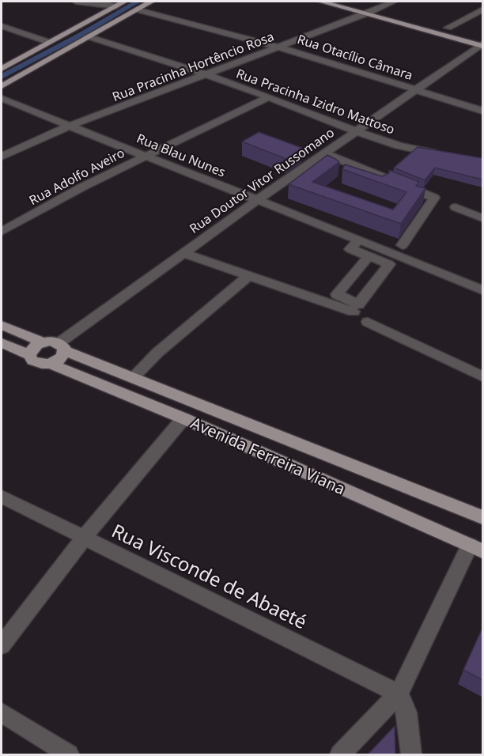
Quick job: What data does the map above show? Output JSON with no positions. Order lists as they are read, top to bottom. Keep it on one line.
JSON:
{"streets":{"main road":["Avenida Ferreira Viana"],"street":["Rua Otacílio Câmara","Rua Pracinha Hortêncio Rosa","Rua Pracinha Izidro Mattoso","Rua Blau Nunes","Rua Adolfo Aveiro","Rua Doutor Vitor Russomano","Rua Visconde de Abaeté"]},"crossings":[["Rua Otacílio Câmara","Rua Pracinha Hortêncio Rosa"],["Rua Otacílio Câmara","Rua Doutor Vitor Russomano"],["Rua Pracinha Hortêncio Rosa","Rua Pracinha Izidro Mattoso"],["Rua Pracinha Hortêncio Rosa","Rua Blau Nunes"],["Rua Pracinha Izidro Mattoso","Rua Adolfo Aveiro"],["Rua Pracinha Izidro Mattoso","Rua Doutor Vitor Russomano"],["Rua Blau Nunes","Rua Adolfo Aveiro"],["Rua Blau Nunes","Rua Doutor Vitor Russomano"],["Rua Doutor Vitor Russomano","Avenida Ferreira Viana"]]}
